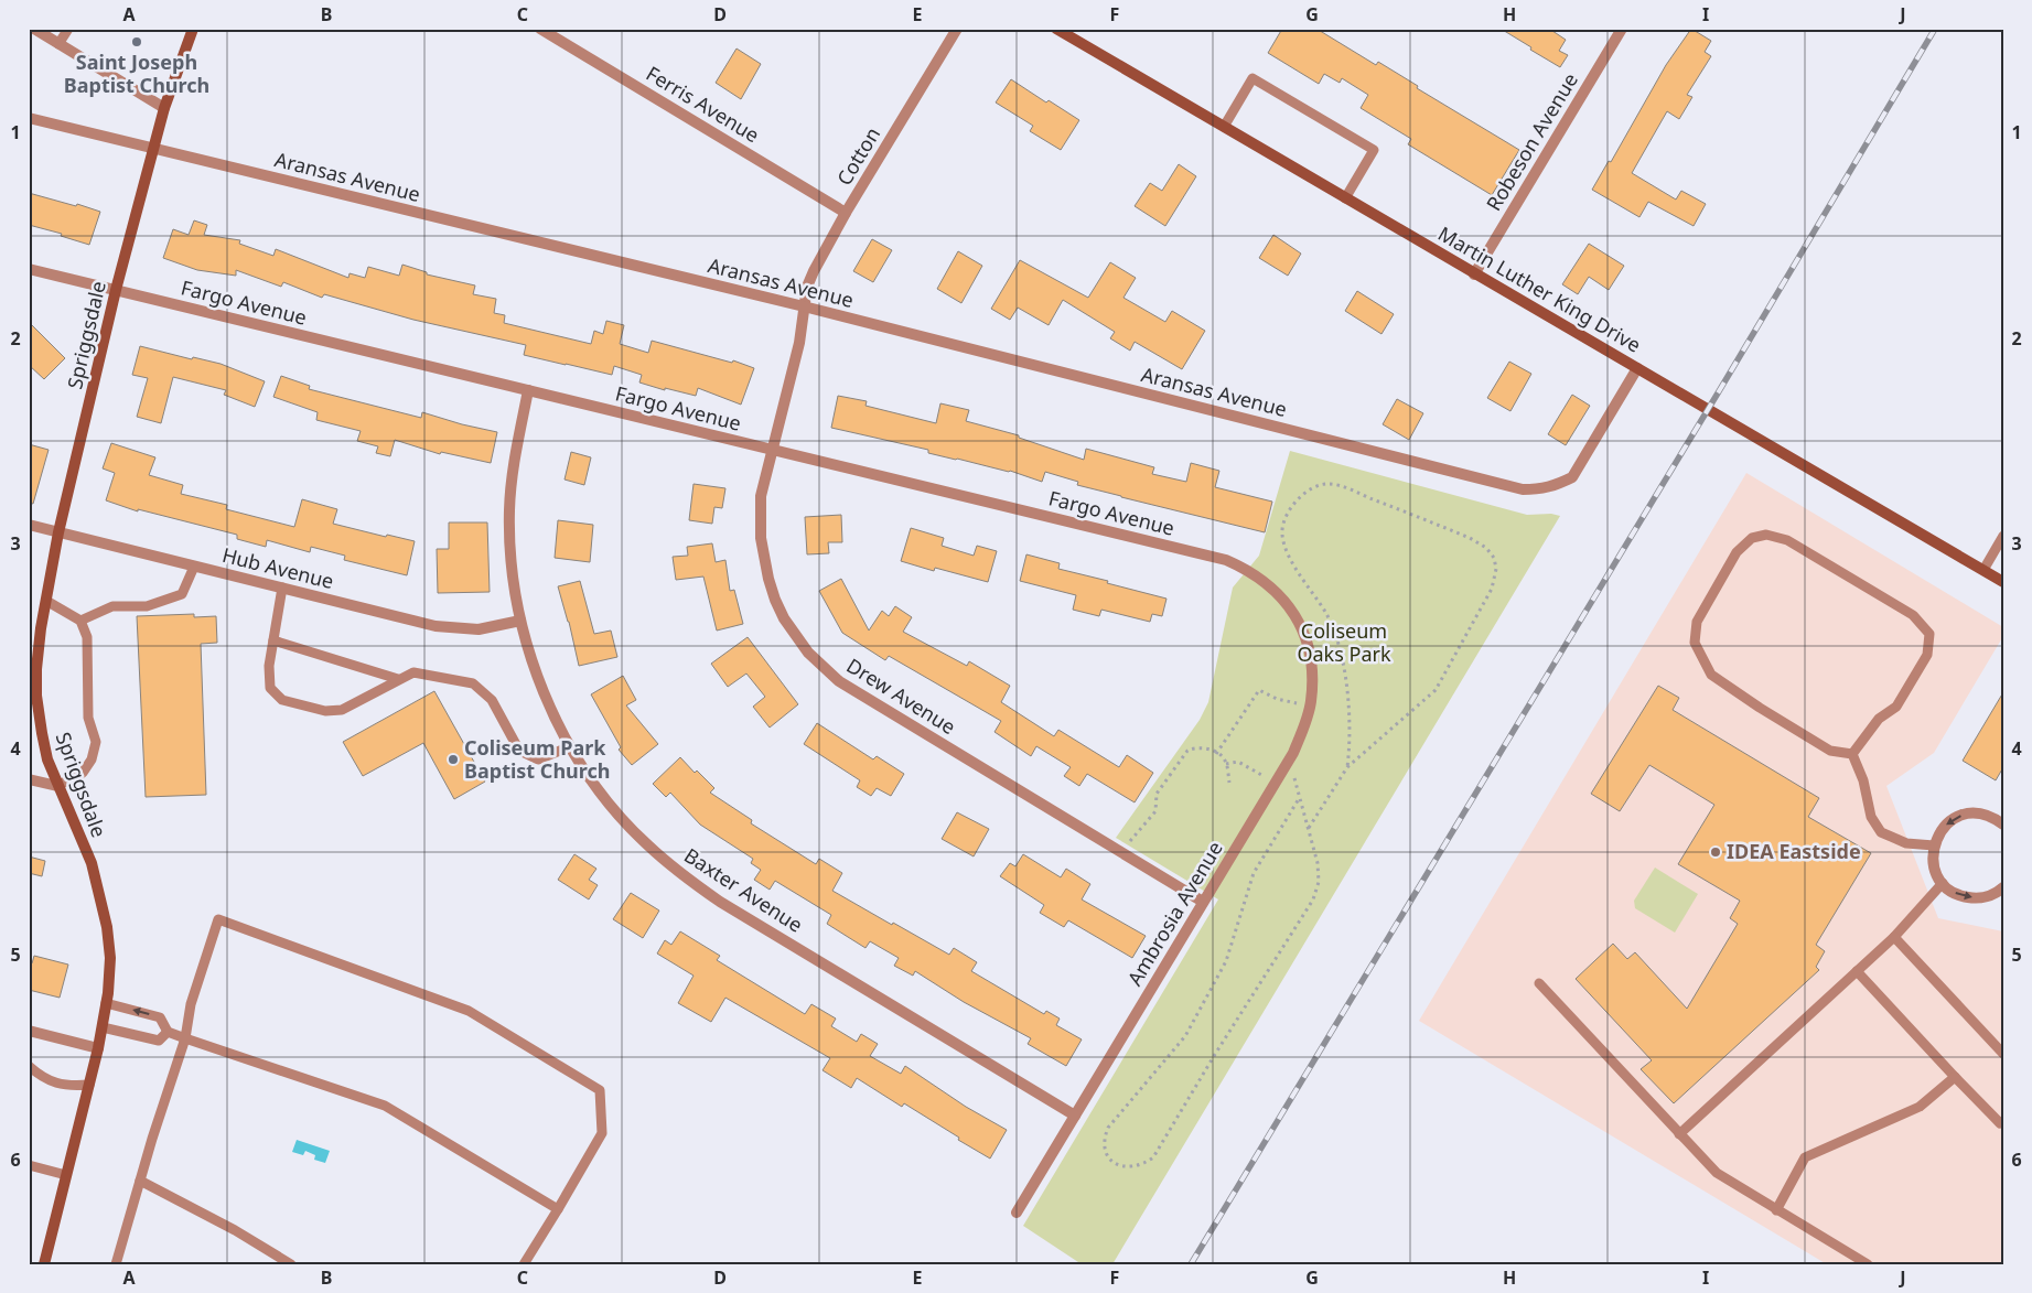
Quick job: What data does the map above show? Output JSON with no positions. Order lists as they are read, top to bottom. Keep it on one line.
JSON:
{"streets":{"street":["Ferris Avenue","Robeson Avenue","Cotton","Aransas Avenue","Martin Luther King Drive","Fargo Avenue","Spriggsdale","Hub Avenue","Drew Avenue","Baxter Avenue","Ambrosia Avenue"]},"crossings":[["Ferris Avenue","Cotton"],["Robeson Avenue","Martin Luther King Drive"],["Cotton","Aransas Avenue"],["Cotton","Drew Avenue"],["Aransas Avenue","Martin Luther King Drive"],["Aransas Avenue","Spriggsdale"],["Aransas Avenue","Drew Avenue"],["Fargo Avenue","Spriggsdale"],["Fargo Avenue","Drew Avenue"],["Fargo Avenue","Baxter Avenue"],["Fargo Avenue","Ambrosia Avenue"],["Spriggsdale","Hub Avenue"],["Hub Avenue","Baxter Avenue"],["Drew Avenue","Ambrosia Avenue"],["Baxter Avenue","Ambrosia Avenue"]],"parks":["Coliseum Oaks Park"],"places":["Saint Joseph Baptist Church","Coliseum Park Baptist Church","IDEA Eastside"],"grid":{"columns":["A","B","C","D","E","F","G","H","I","J"],"rows":["1","2","3","4","5","6"]}}
